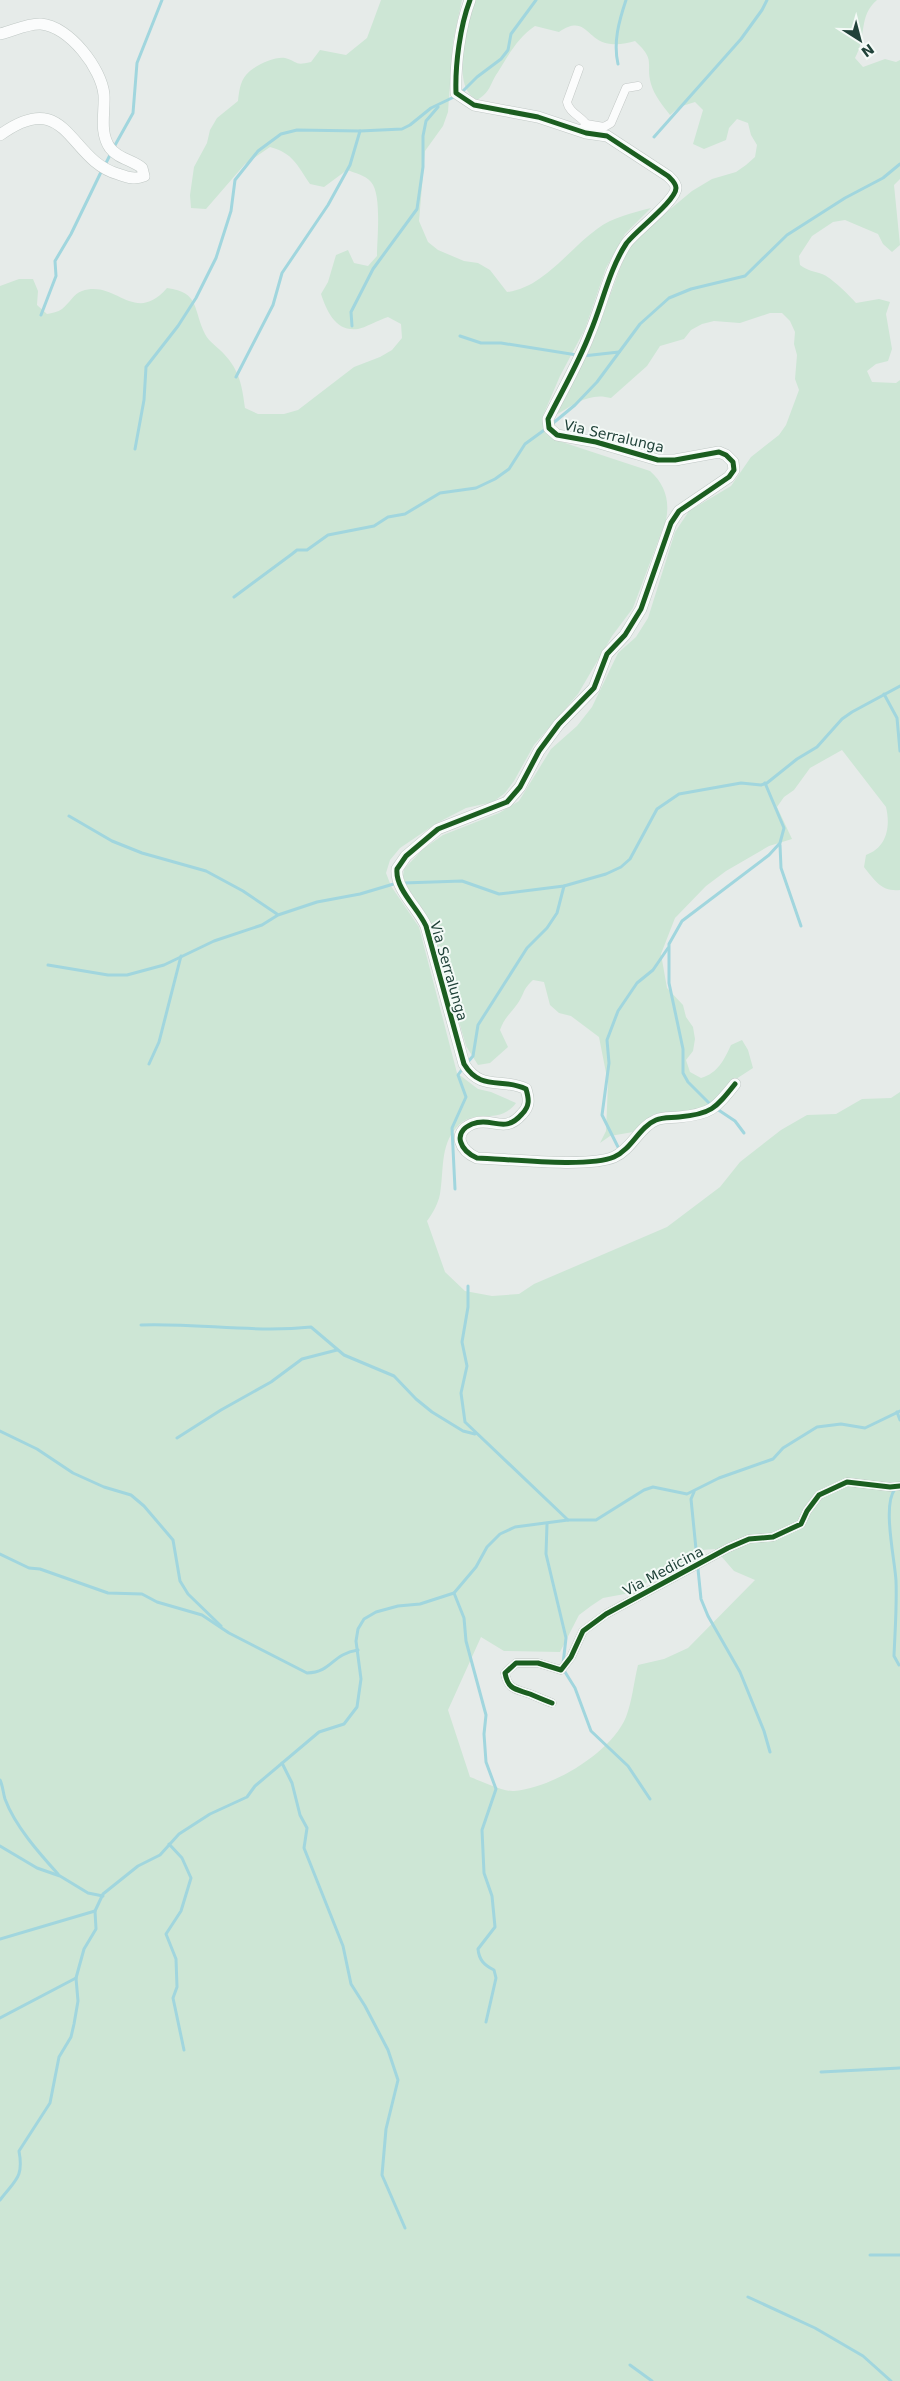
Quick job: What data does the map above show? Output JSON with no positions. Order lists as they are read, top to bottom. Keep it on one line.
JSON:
{"streets":{"street":["Via Serralunga","Via Medicina"]},"north":"bottom right"}
